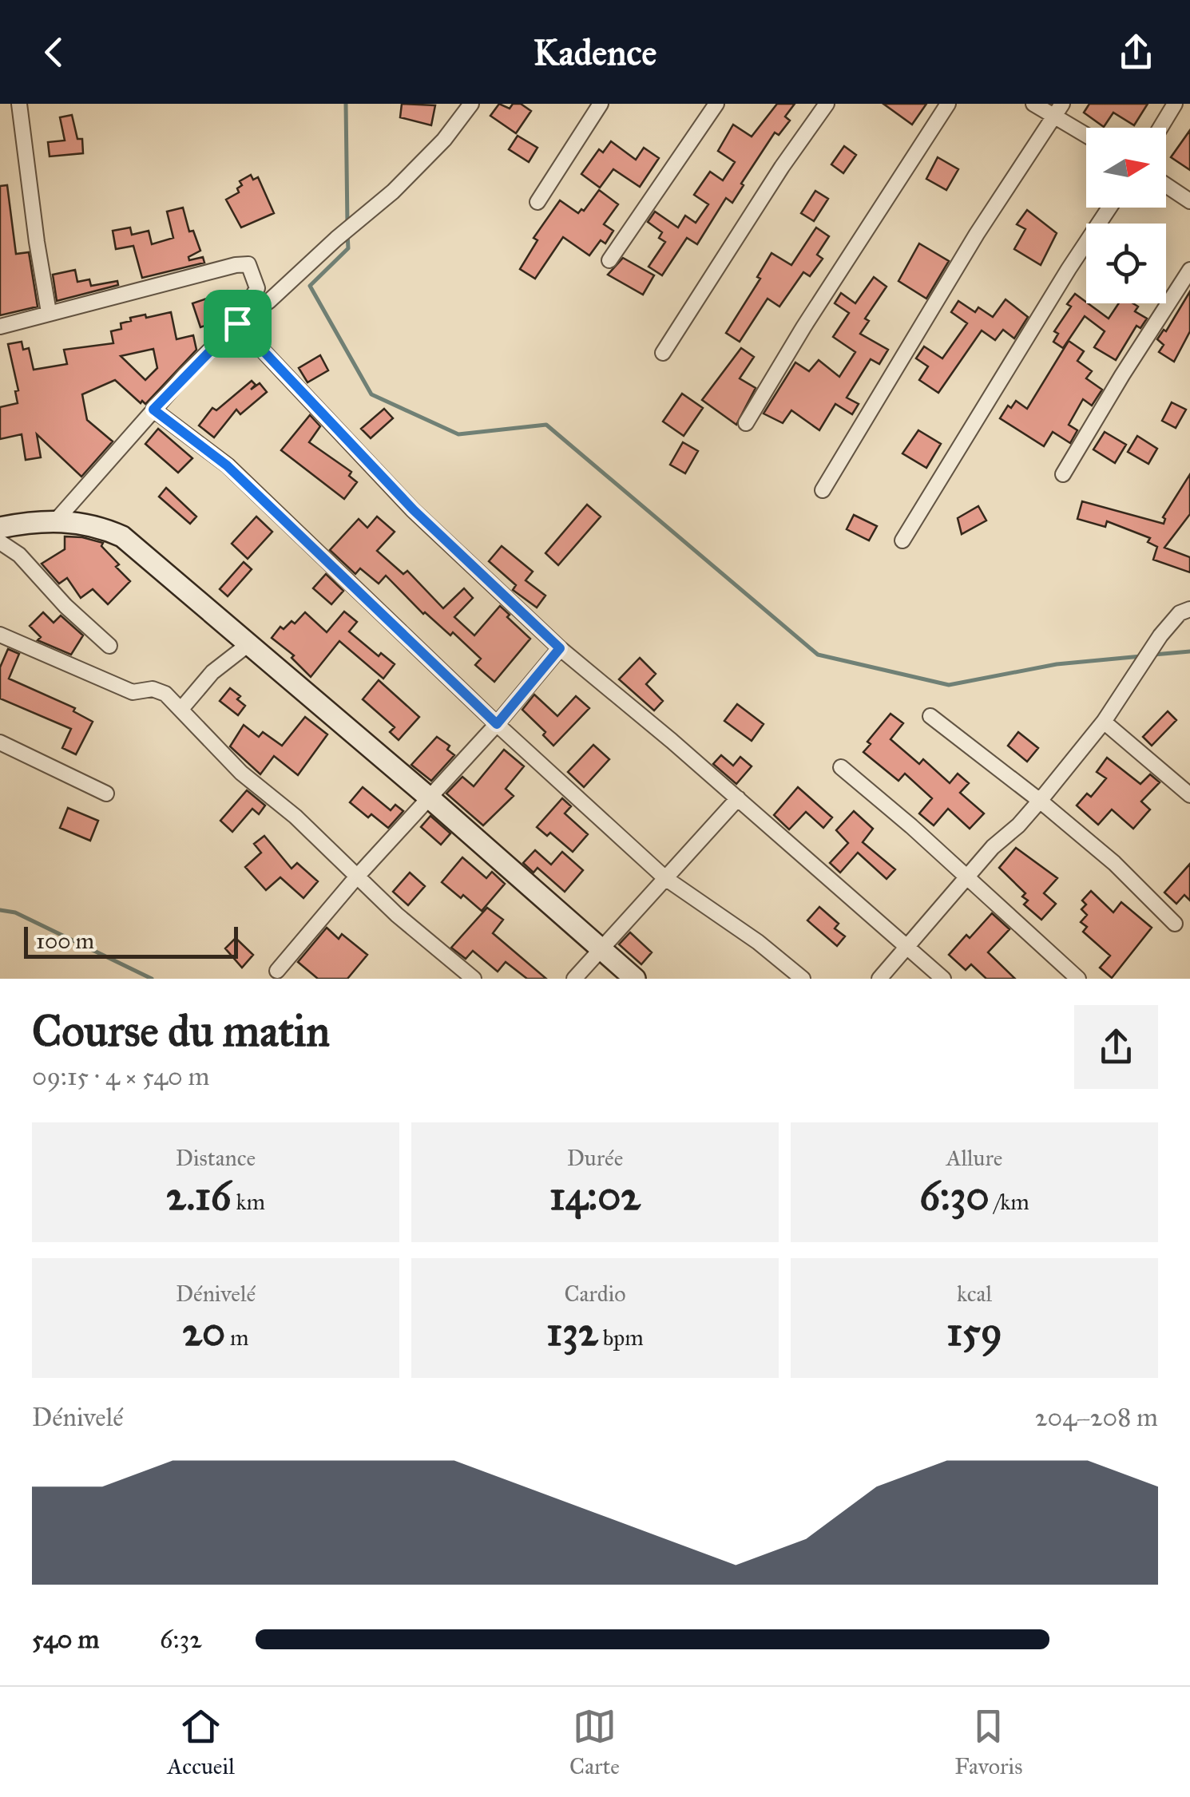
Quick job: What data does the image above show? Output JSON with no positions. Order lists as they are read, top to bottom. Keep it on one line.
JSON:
{"scale_bar":"100 m","north":"right","page":{"header":"Kadence","scale":"100 m","heading":["Course du matin","09:15 · 4 × 540 m"],"stats":[["Distance","2.16 km"],["Durée","14:02"],["Allure","6:30 /km"],["Dénivelé","20 m"],["Cardio","132 bpm"],["kcal","159"]],"chart":["Dénivelé","204–208 m"],"list":[{"name":"540 m","note":"6:32"}],"tabs":["Accueil","Carte","Favoris"]}}
